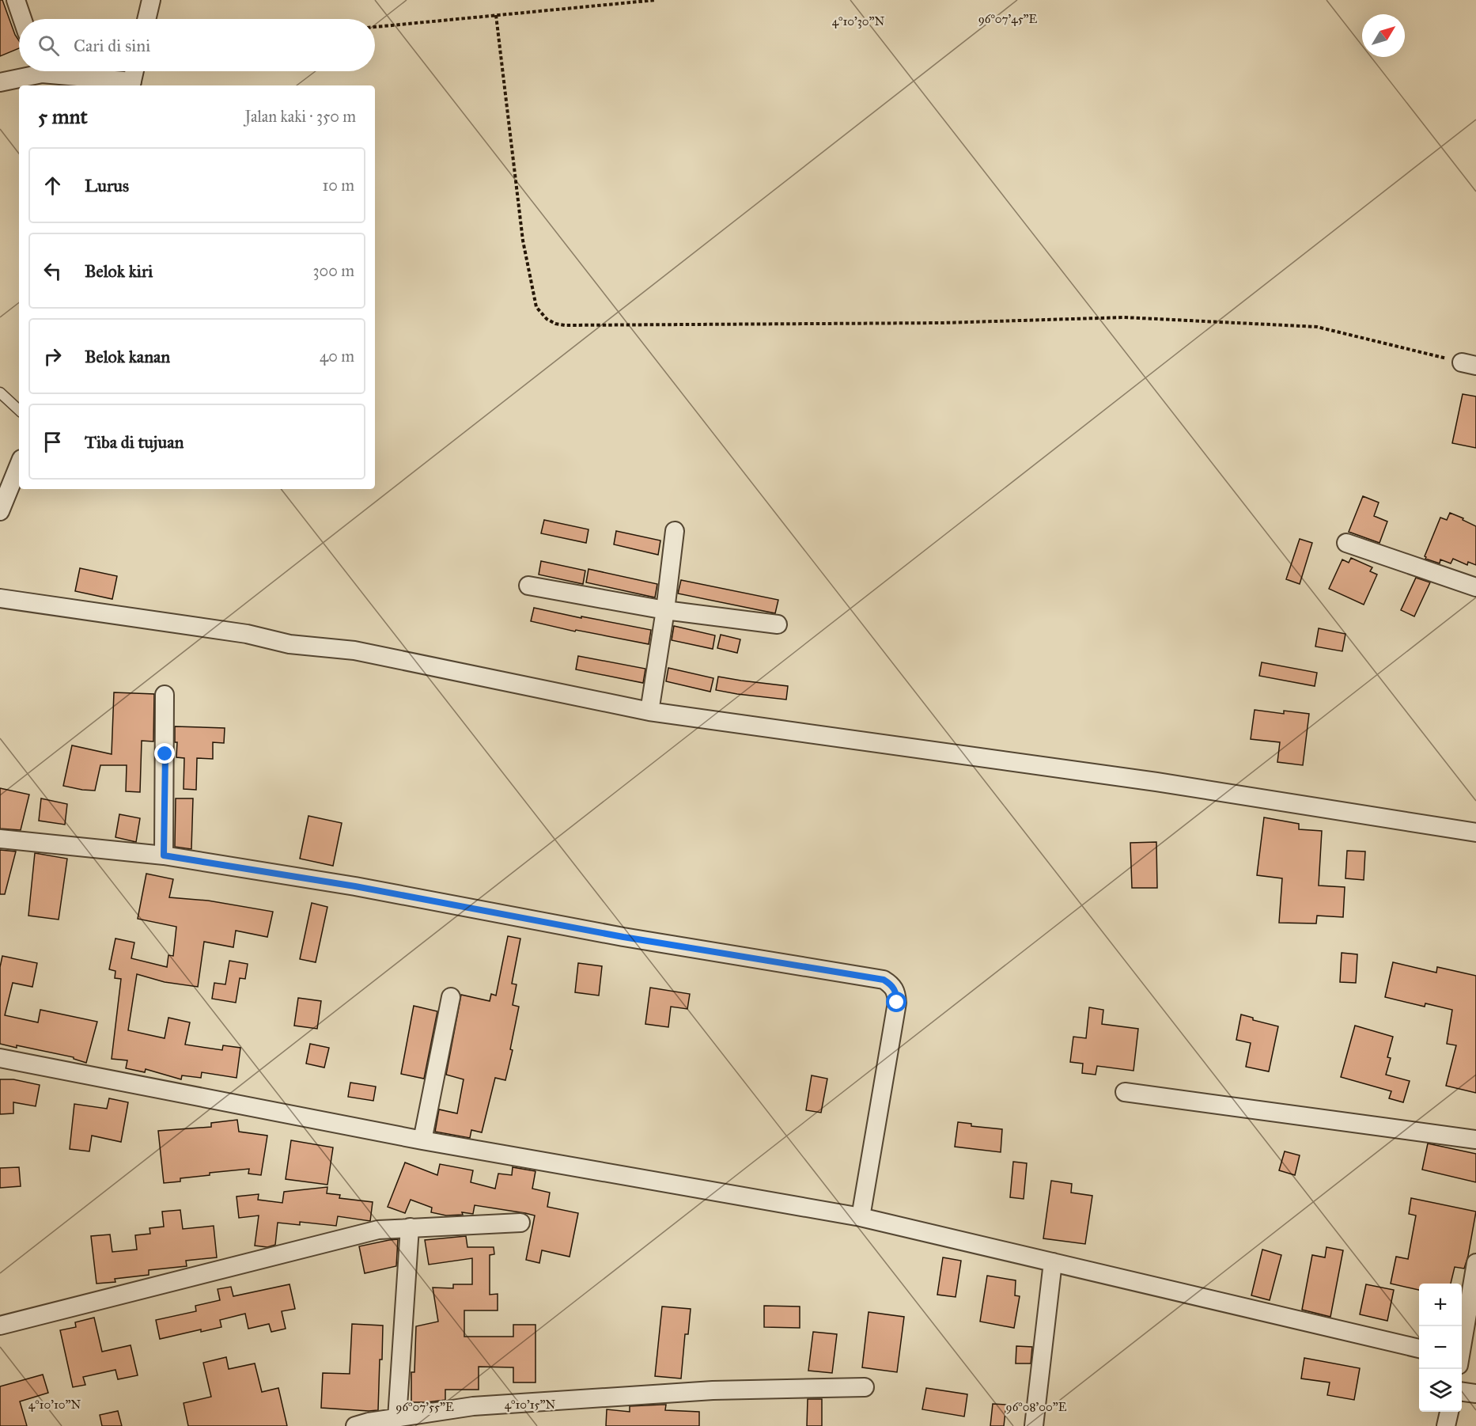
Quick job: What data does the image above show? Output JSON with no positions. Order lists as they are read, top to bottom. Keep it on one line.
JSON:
{"north":"top right","page":{"search":"Cari di sini","heading":["5 mnt","Jalan kaki · 350 m"],"list":[["Lurus","10 m"],["Belok kiri","300 m"],["Belok kanan","40 m"],"Tiba di tujuan"],"map_buttons":["+","−"]},"coordinates":["96°07'45\"E","4°10'30\"N","4°10'10\"N","4°10'15\"N","96°07'55\"E","96°08'00\"E"]}
